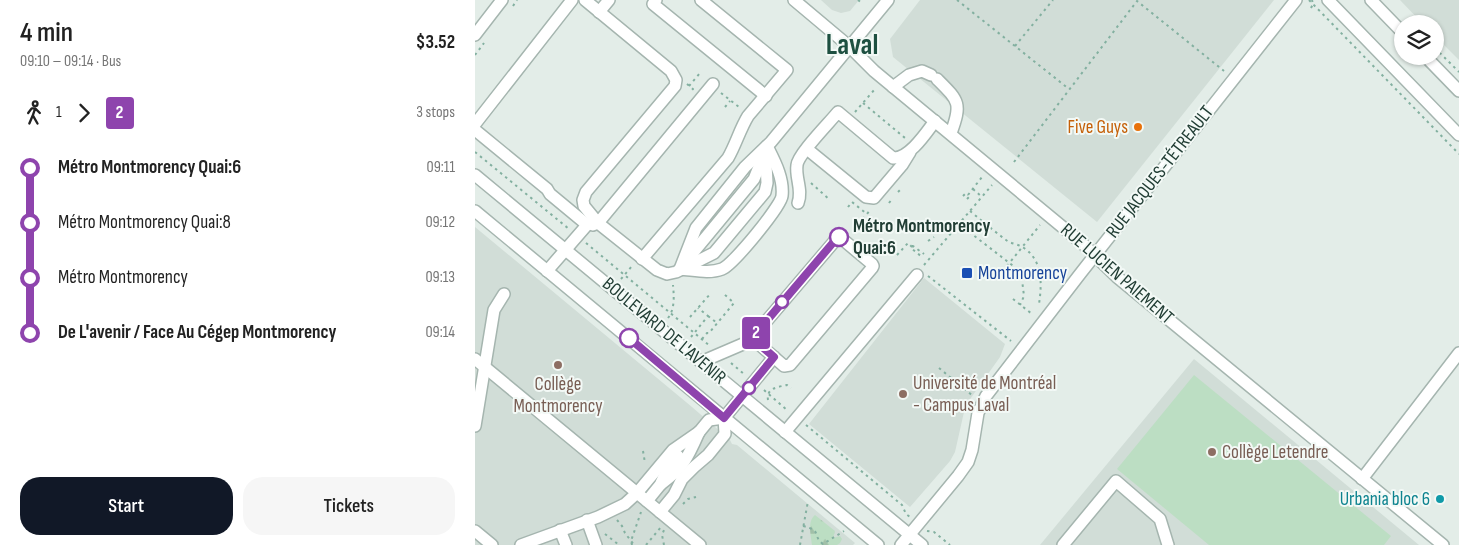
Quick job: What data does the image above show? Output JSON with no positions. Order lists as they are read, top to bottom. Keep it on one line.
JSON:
{"streets":{"street":["RUE JACQUES-TÉTREAULT","RUE LUCIEN PAIEMENT","BOULEVARD DE L'AVENIR"]},"crossings":[["RUE JACQUES-TÉTREAULT","RUE LUCIEN PAIEMENT"],["RUE JACQUES-TÉTREAULT","BOULEVARD DE L'AVENIR"]],"districts":["Laval"],"places":{"other":["Five Guys","Métro Montmorency Quai:6","Collège Montmorency","Université de Montréal - Campus Laval","Collège Letendre","Urbania bloc 6"],"transit":["Montmorency"]},"lines":["bus line 2"],"page":{"heading":["4 min","09:10 – 09:14 · Bus","$3.52"],"on_map":"2","legs":["1","2","3 stops"],"list":[{"name":"Métro Montmorency Quai:6","value":"09:11"},{"name":"Métro Montmorency Quai:8","value":"09:12"},{"name":"Métro Montmorency","value":"09:13"},{"name":"De L'avenir / Face Au Cégep Montmorency","value":"09:14"}],"buttons":["Start","Tickets"]}}
